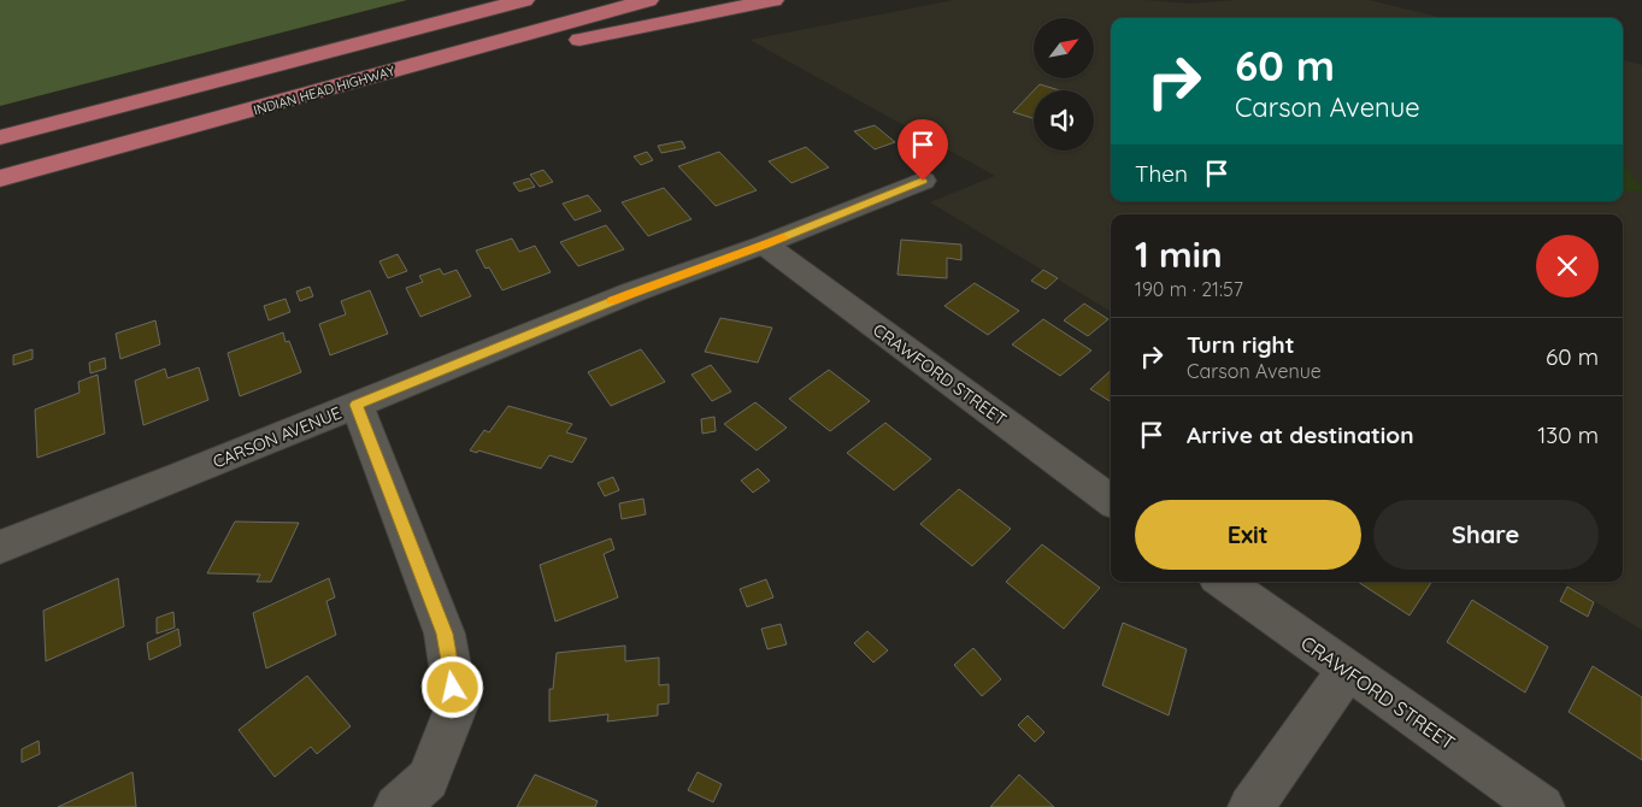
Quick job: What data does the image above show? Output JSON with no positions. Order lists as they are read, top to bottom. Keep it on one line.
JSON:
{"streets":{"highway":["INDIAN HEAD HIGHWAY"],"street":["CRAWFORD STREET","CARSON AVENUE"]},"crossings":[["CRAWFORD STREET","CARSON AVENUE"]],"north":"top right","page":{"turn":["60 m","Carson Avenue"],"then":"Then","heading":["1 min","190 m · 21:57"],"list":[{"name":"Turn right","note":"Carson Avenue","value":"60 m"},{"name":"Arrive at destination","value":"130 m"}],"buttons":["Exit","Share"]}}
